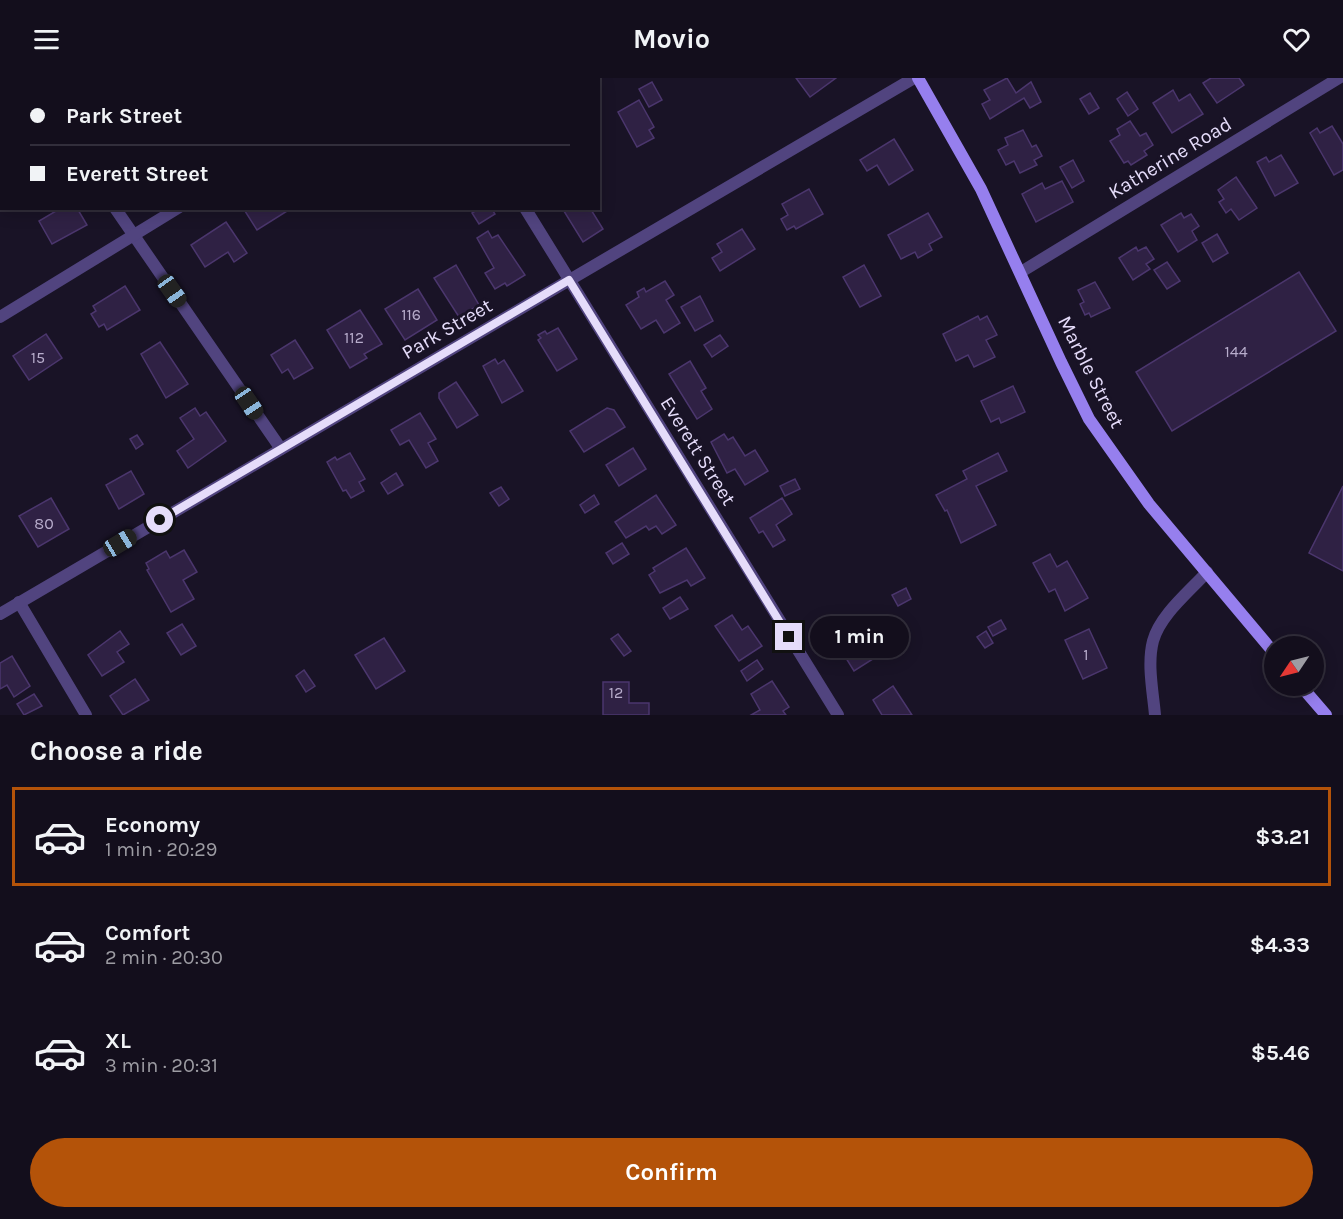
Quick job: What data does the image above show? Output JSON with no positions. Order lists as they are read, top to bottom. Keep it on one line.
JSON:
{"streets":{"main road":["Marble Street"],"street":["Katherine Road","Park Street","Everett Street"]},"crossings":[["Katherine Road","Marble Street"],["Park Street","Marble Street"],["Park Street","Everett Street"]],"house_numbers":["116","112","144","15","80","1","12"],"north":"bottom left","page":{"header":"Movio","banner":["Park Street","Everett Street"],"bubble":"1 min","heading":"Choose a ride","list":[{"name":"Economy","note":"1 min · 20:29","value":"$3.21"},{"name":"Comfort","note":"2 min · 20:30","value":"$4.33"},{"name":"XL","note":"3 min · 20:31","value":"$5.46"}],"buttons":"Confirm"}}
